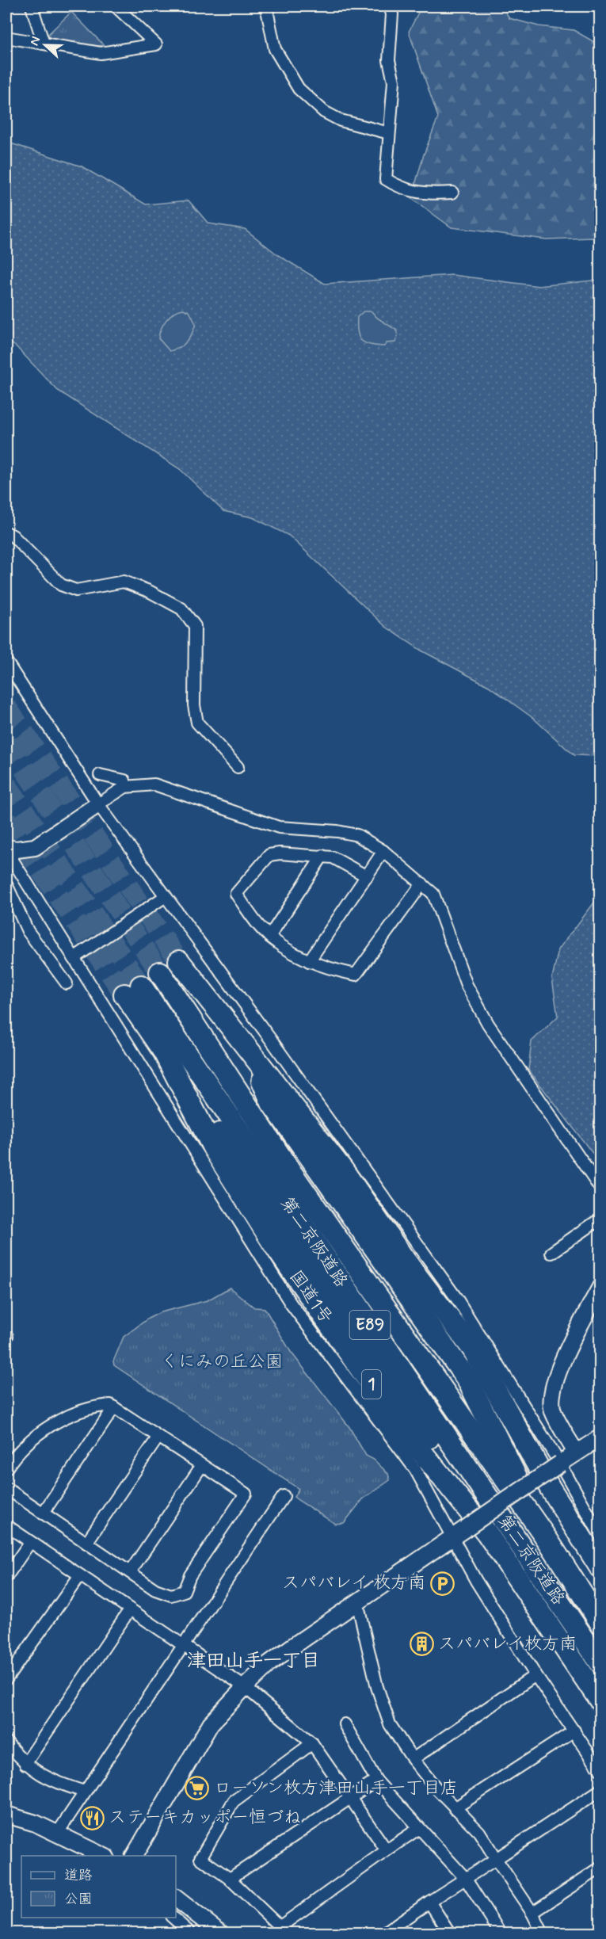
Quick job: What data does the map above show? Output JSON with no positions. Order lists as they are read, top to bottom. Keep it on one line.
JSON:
{"streets":{"highway":["第二京阪道路","国道1号","E89","1"]},"crossings":[["第二京阪道路","国道1号"]],"districts":["津田山手一丁目"],"parks":["くにみの丘公園"],"places":{"parking":["スパバレイ 枚方南"],"building":["スパバレイ枚方南"],"supermarket":["ローソン枚方津田山手一丁目店"],"restaurant":["ステーキカッポー恒づね"]},"legend":["道路","公園"],"north":"left"}
